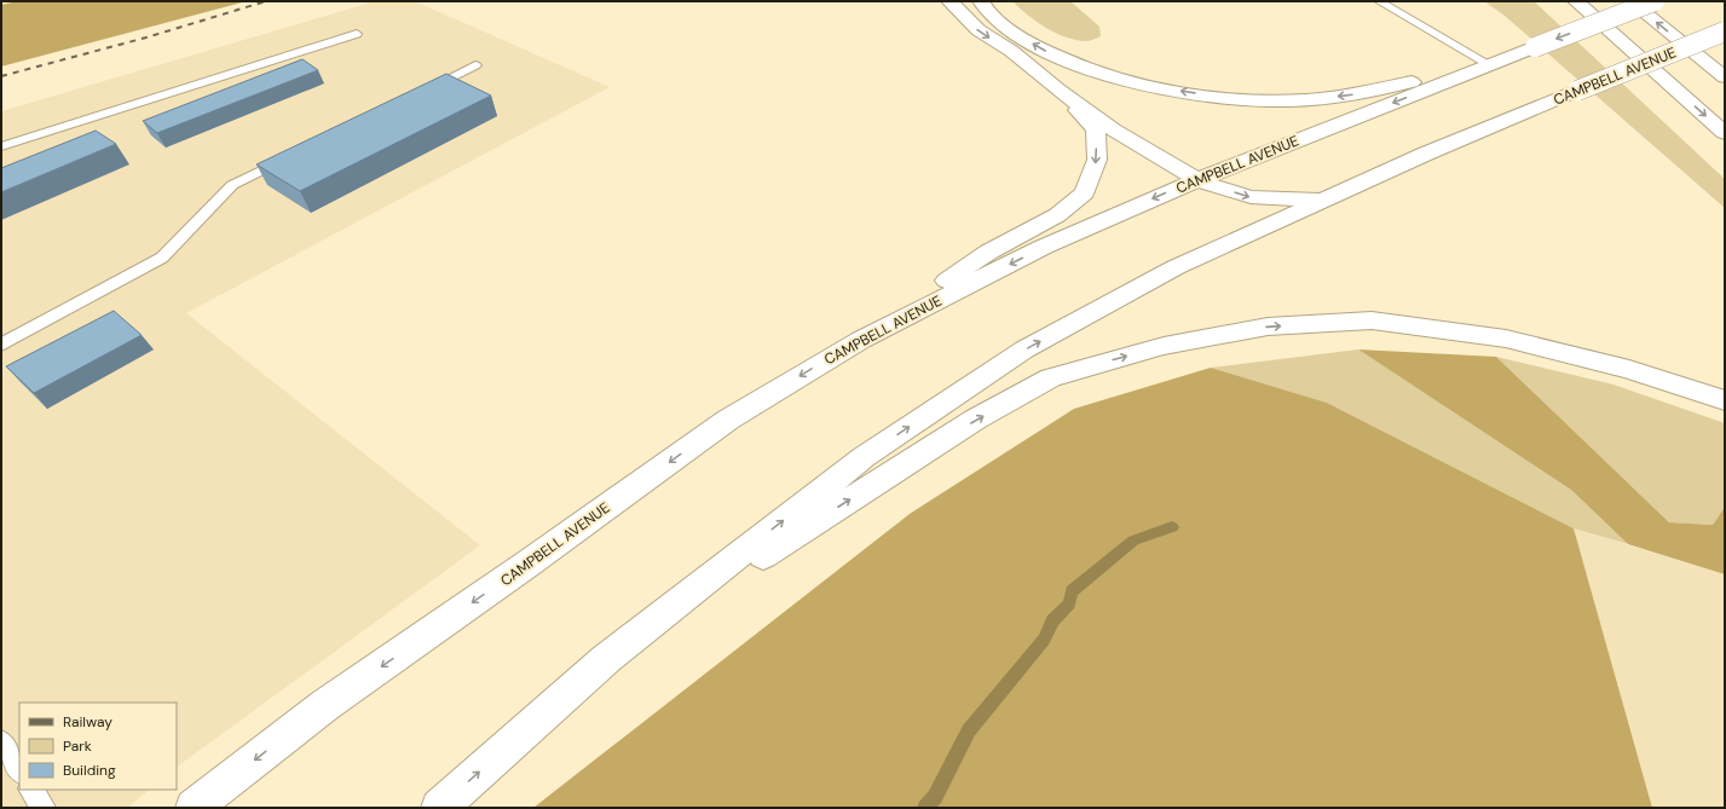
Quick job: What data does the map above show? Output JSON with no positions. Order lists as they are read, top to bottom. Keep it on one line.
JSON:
{"streets":{"highway":["CAMPBELL AVENUE"]},"legend":["Railway","Park","Building"]}
